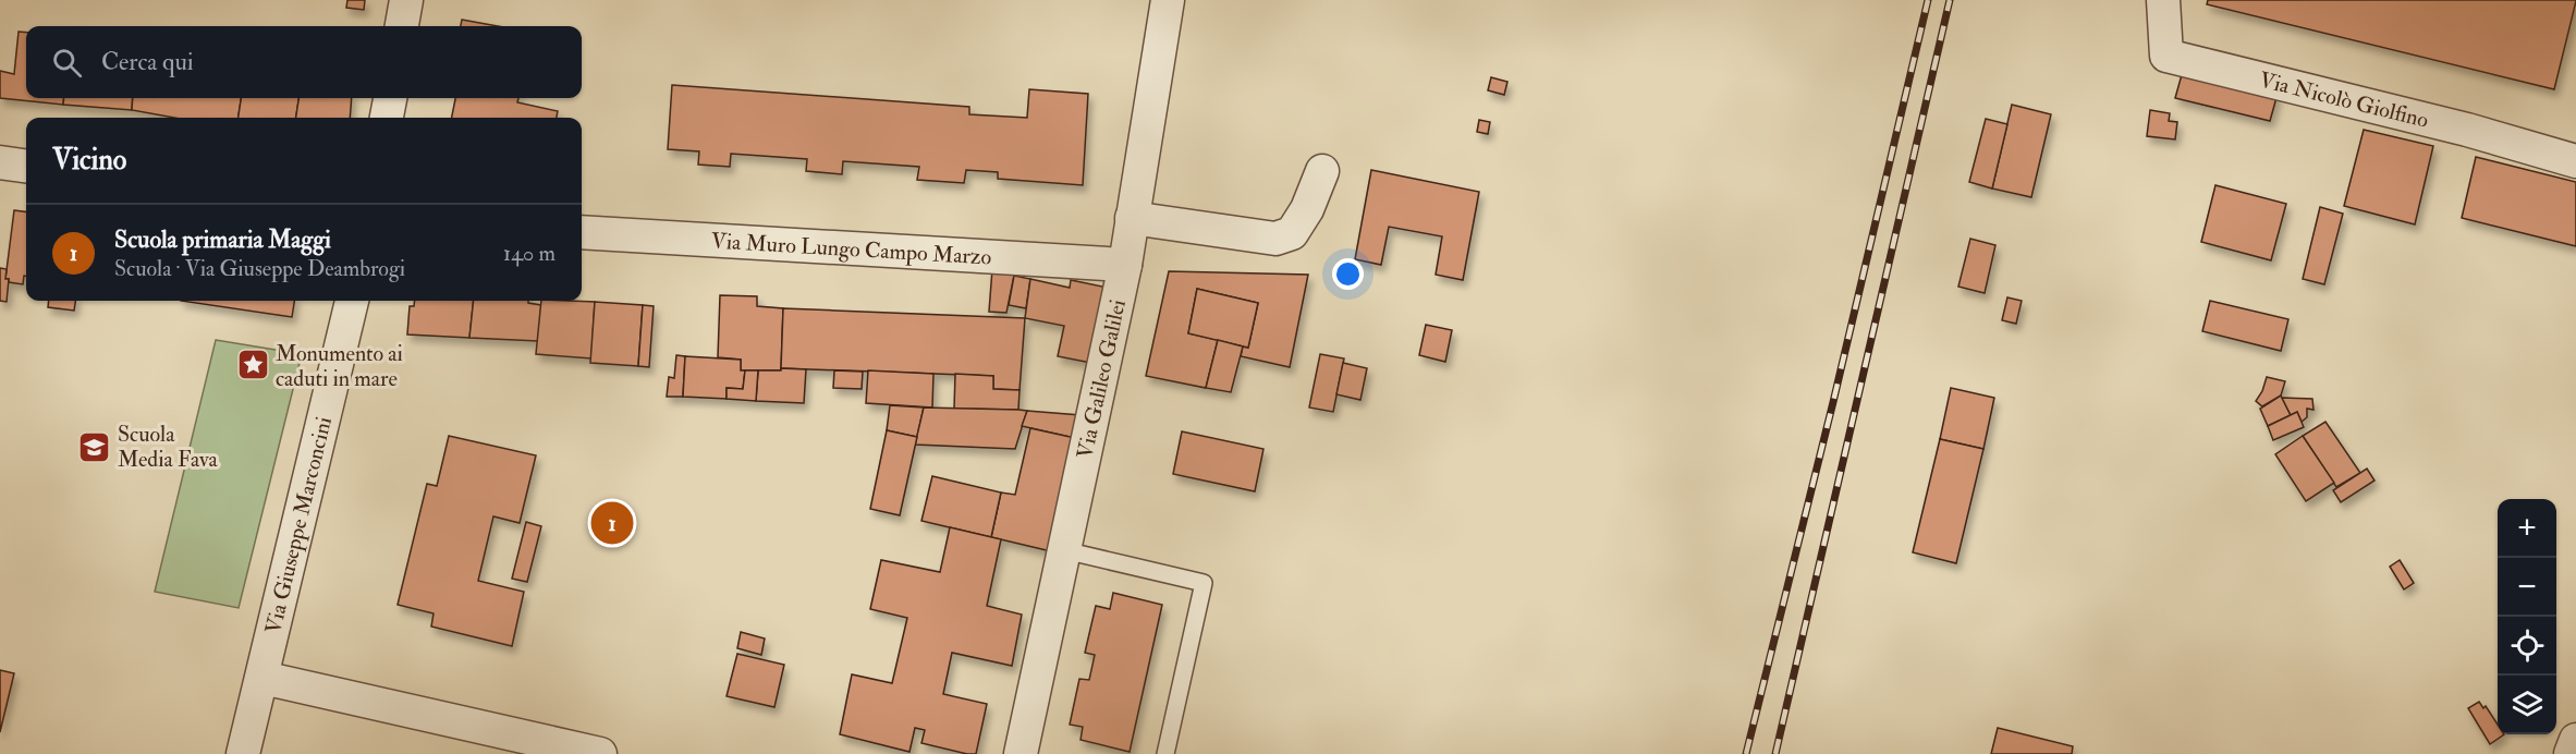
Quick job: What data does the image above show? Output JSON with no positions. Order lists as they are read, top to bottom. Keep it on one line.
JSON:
{"streets":{"street":["Via Nicolò Giolfino","Via Muro Lungo Campo Marzo","Via Galileo Galilei","Via Giuseppe Marconcini"]},"crossings":[["Via Muro Lungo Campo Marzo","Via Galileo Galilei"]],"places":{"place":["Monumento ai caduti in mare"],"school or university":["Scuola Media Fava"]},"page":{"search":"Cerca qui","heading":"Vicino","list":[{"mark":"1","name":"Scuola primaria Maggi","note":"Scuola · Via Giuseppe Deambrogi","value":"140 m"}],"map_buttons":["+","−"],"pins":"1"}}
